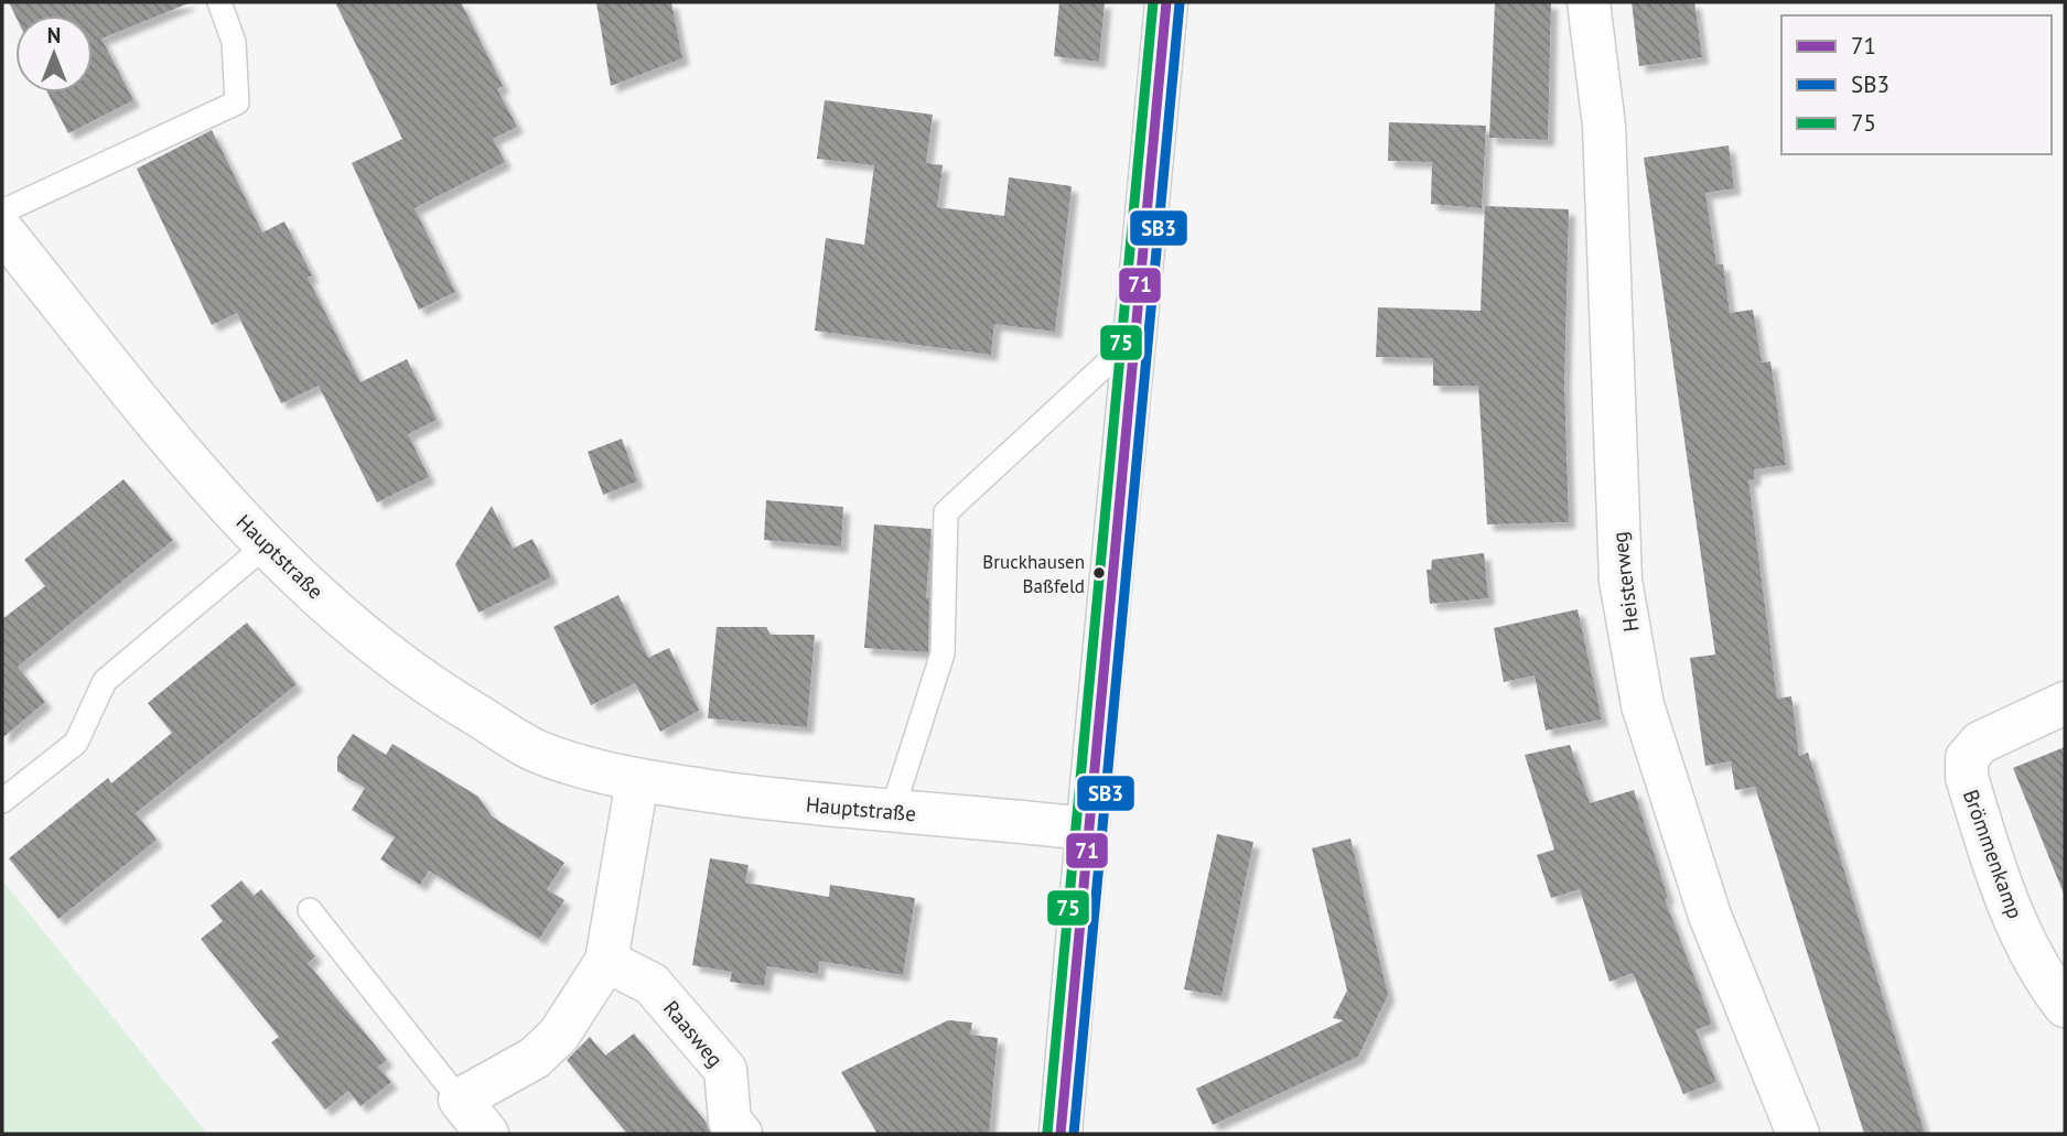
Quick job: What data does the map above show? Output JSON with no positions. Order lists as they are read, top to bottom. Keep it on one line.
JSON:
{"streets":{"street":["Hauptstraße","Heisterweg","Brömmenkamp","Raasweg"]},"places":["Bruckhausen Baßfeld"],"lines":["transit line 71","transit line 75","transit line SB3"],"legend":["71","SB3","75"],"north":"top"}
